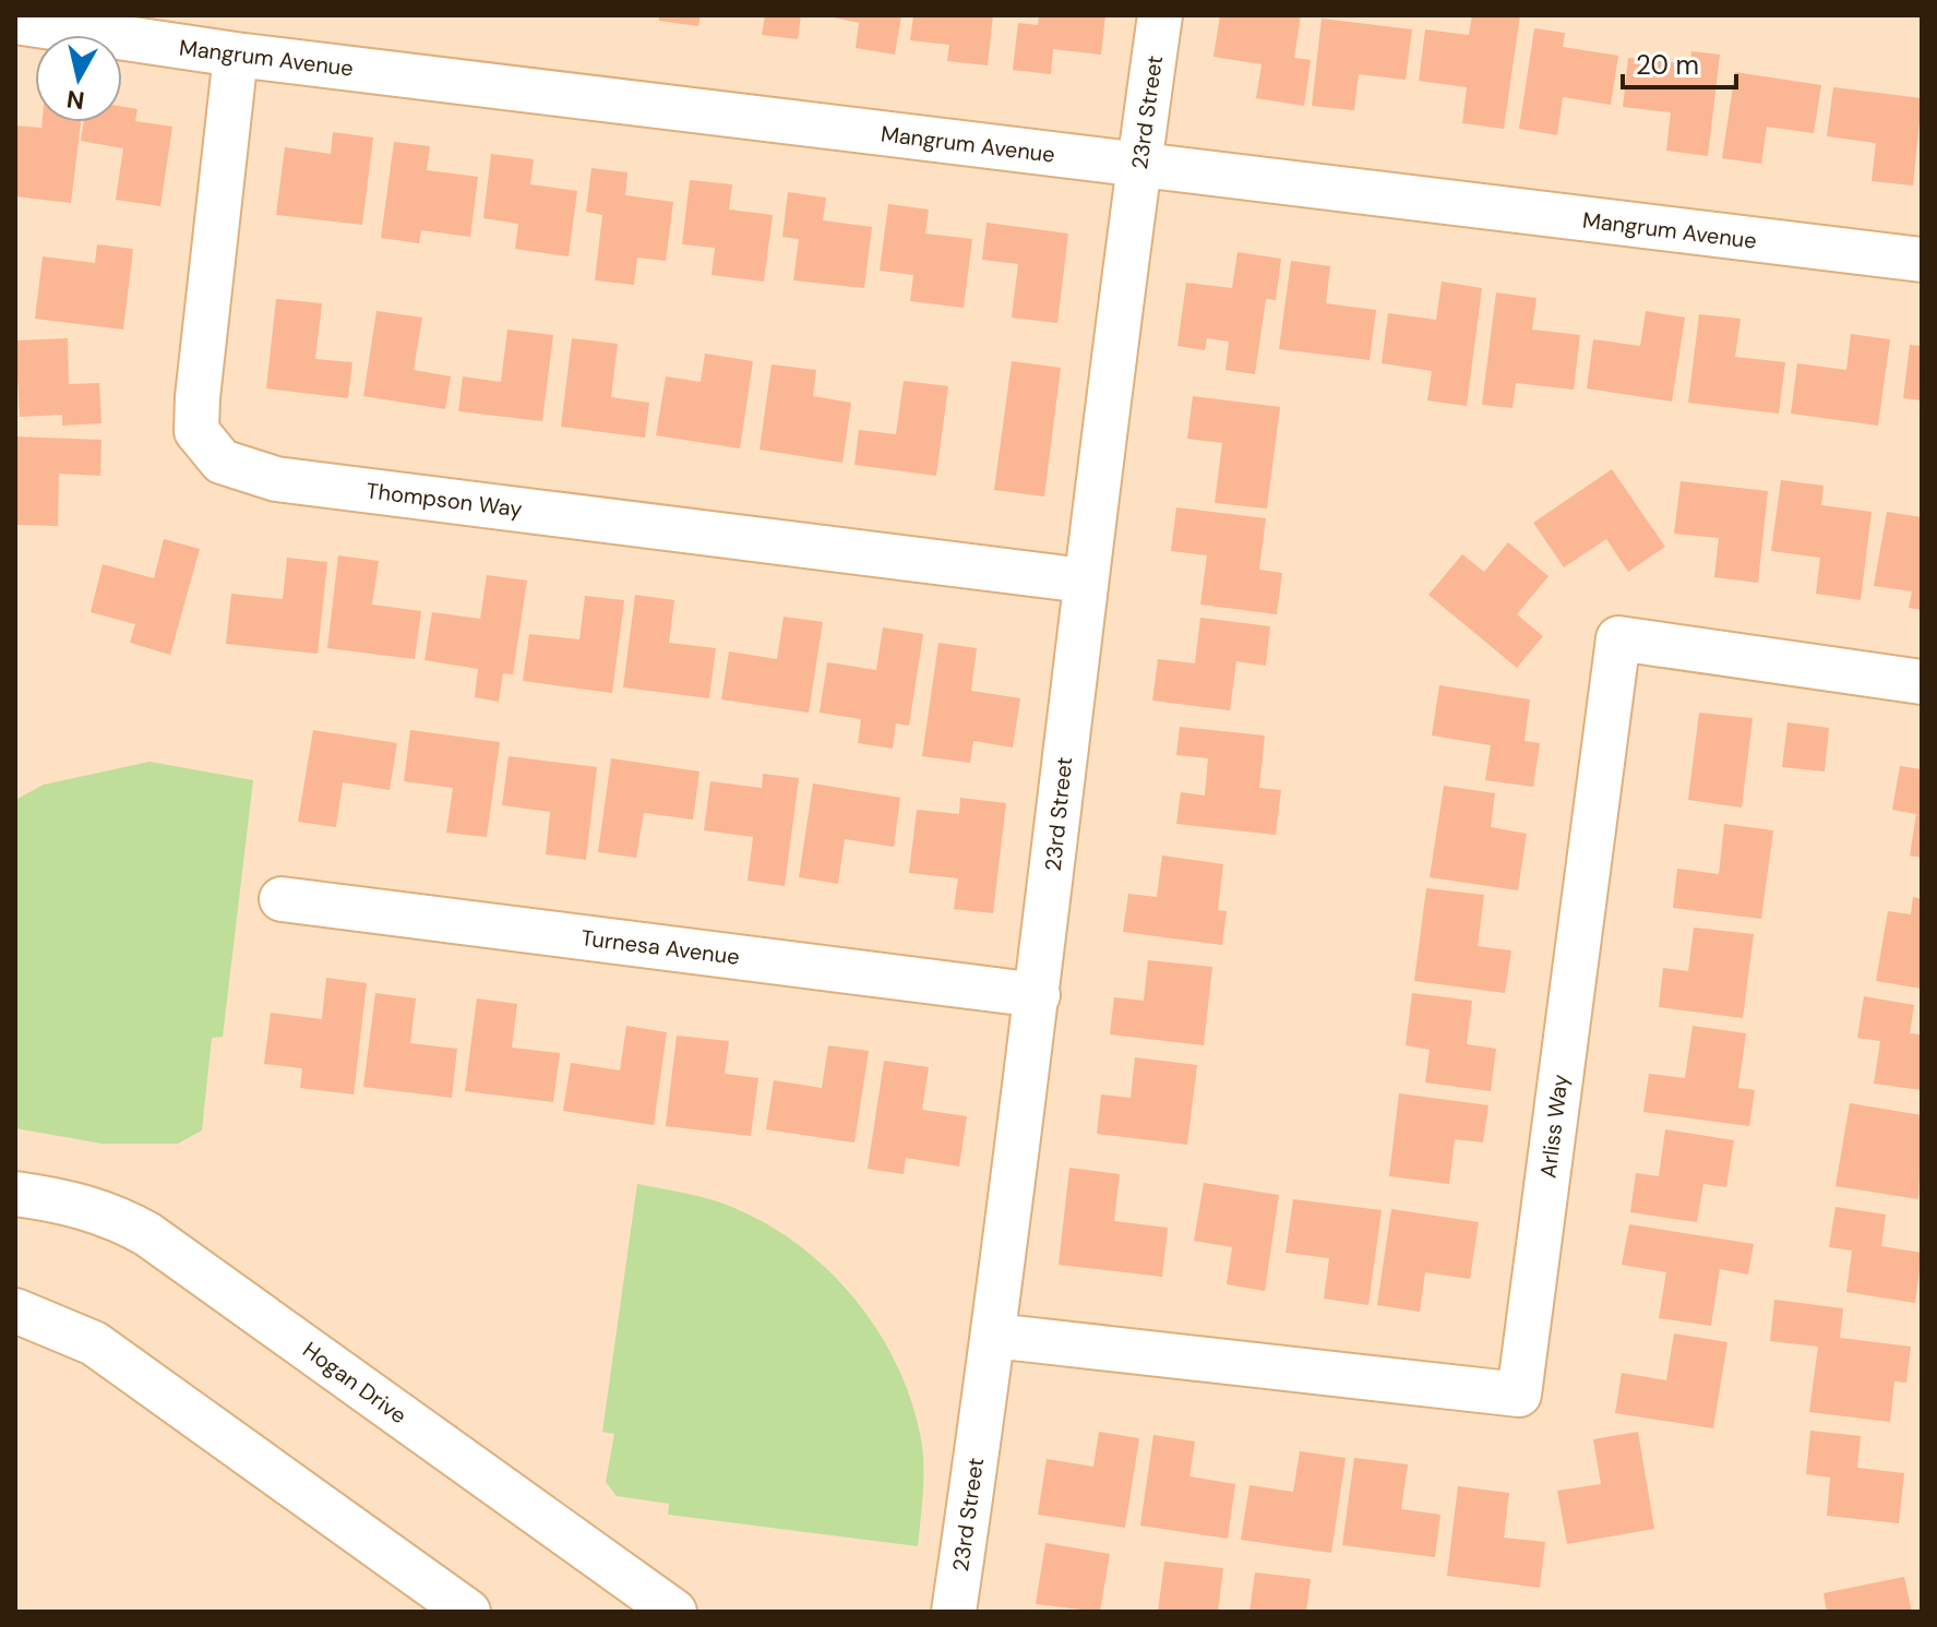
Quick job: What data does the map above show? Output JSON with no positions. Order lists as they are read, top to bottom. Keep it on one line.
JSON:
{"streets":{"street":["Mangrum Avenue","23rd Street","Thompson Way","Turnesa Avenue","Arliss Way","Hogan Drive"]},"crossings":[["Mangrum Avenue","23rd Street"],["Mangrum Avenue","Thompson Way"],["23rd Street","Thompson Way"],["23rd Street","Turnesa Avenue"],["23rd Street","Arliss Way"]],"scale_bar":"20 m","north":"bottom"}
